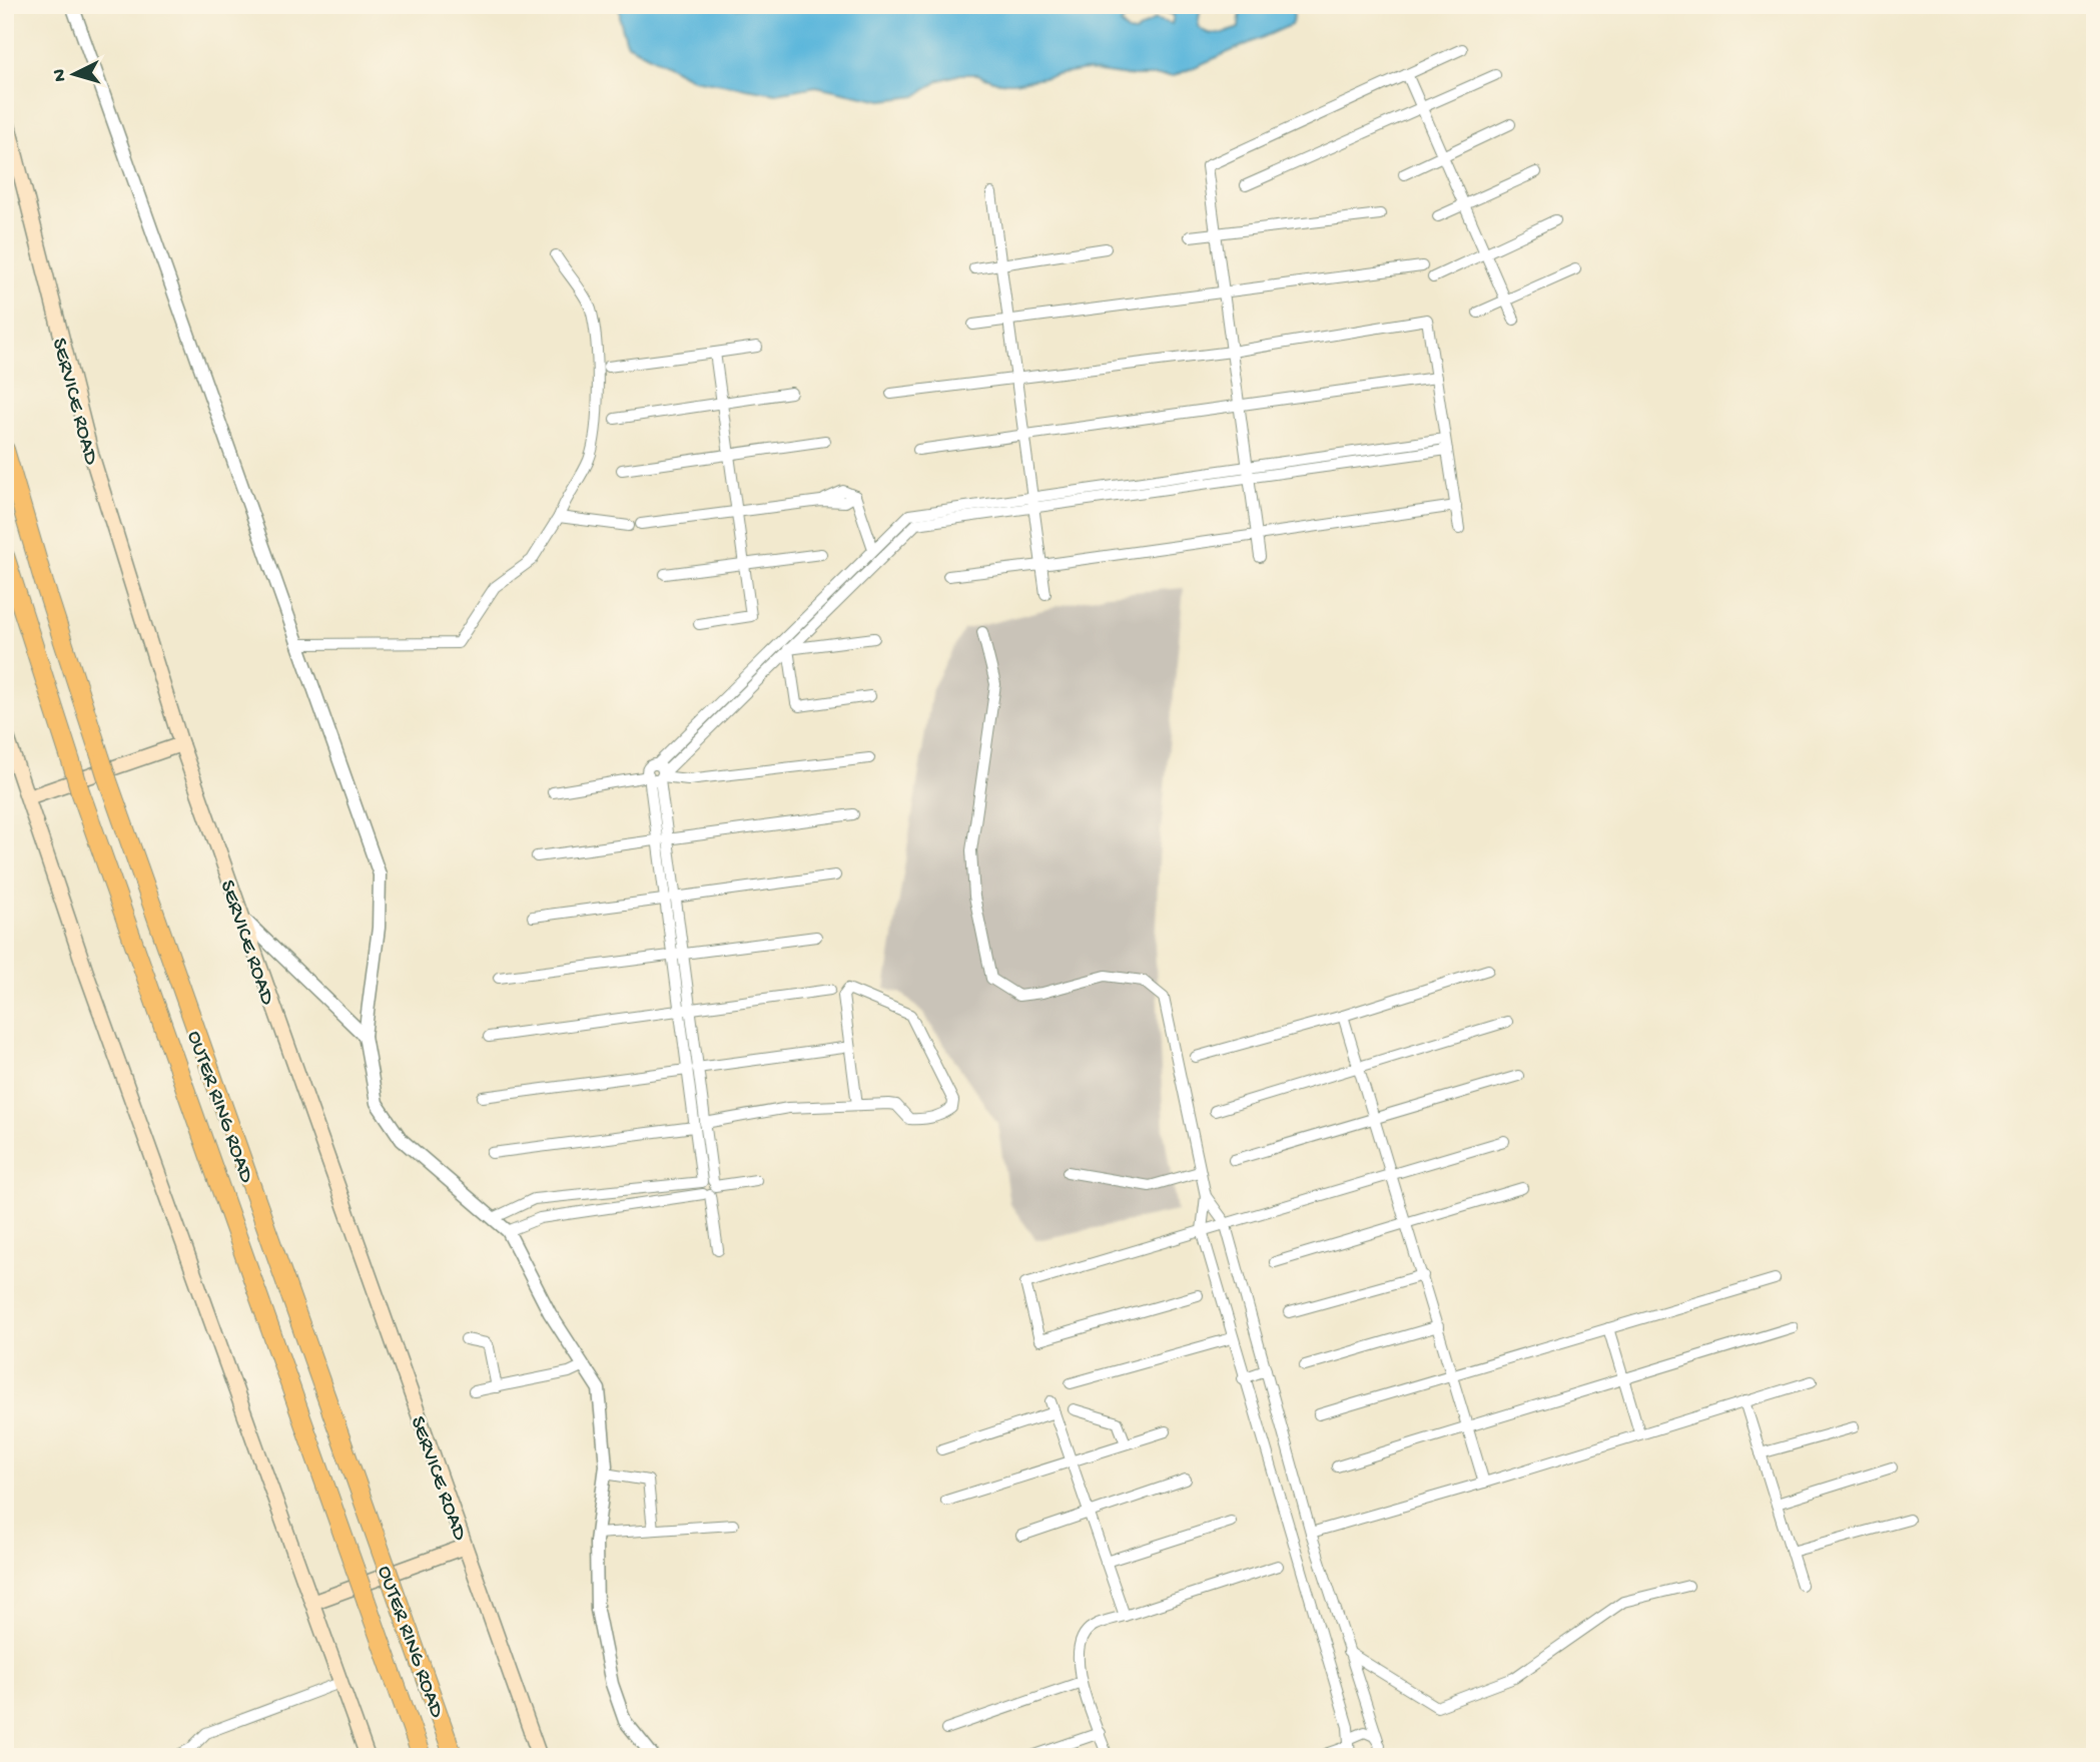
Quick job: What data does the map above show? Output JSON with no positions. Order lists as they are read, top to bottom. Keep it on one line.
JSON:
{"streets":{"highway":["OUTER RING ROAD"],"main road":["SERVICE ROAD"]},"north":"left"}
